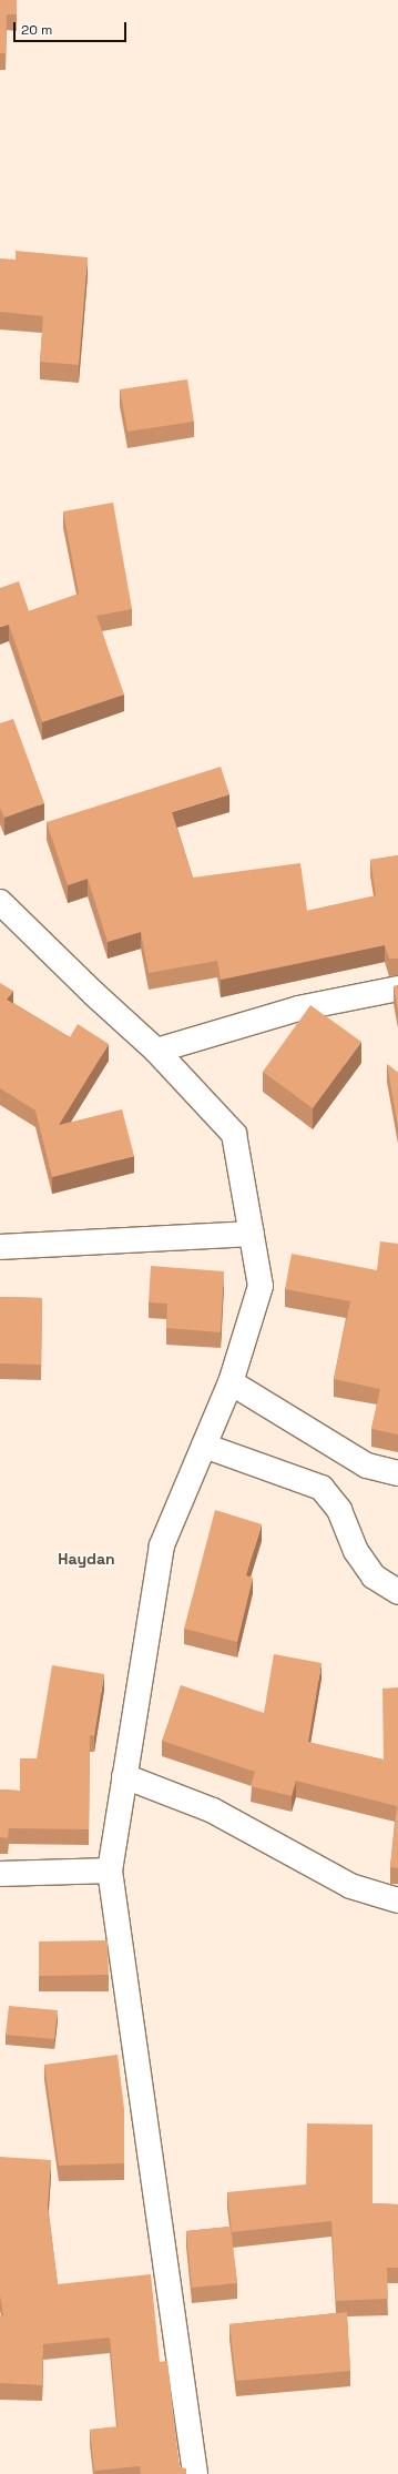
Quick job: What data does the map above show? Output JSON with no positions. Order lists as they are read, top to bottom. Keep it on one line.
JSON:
{"districts":["Haydan"],"scale_bar":"20 m"}
